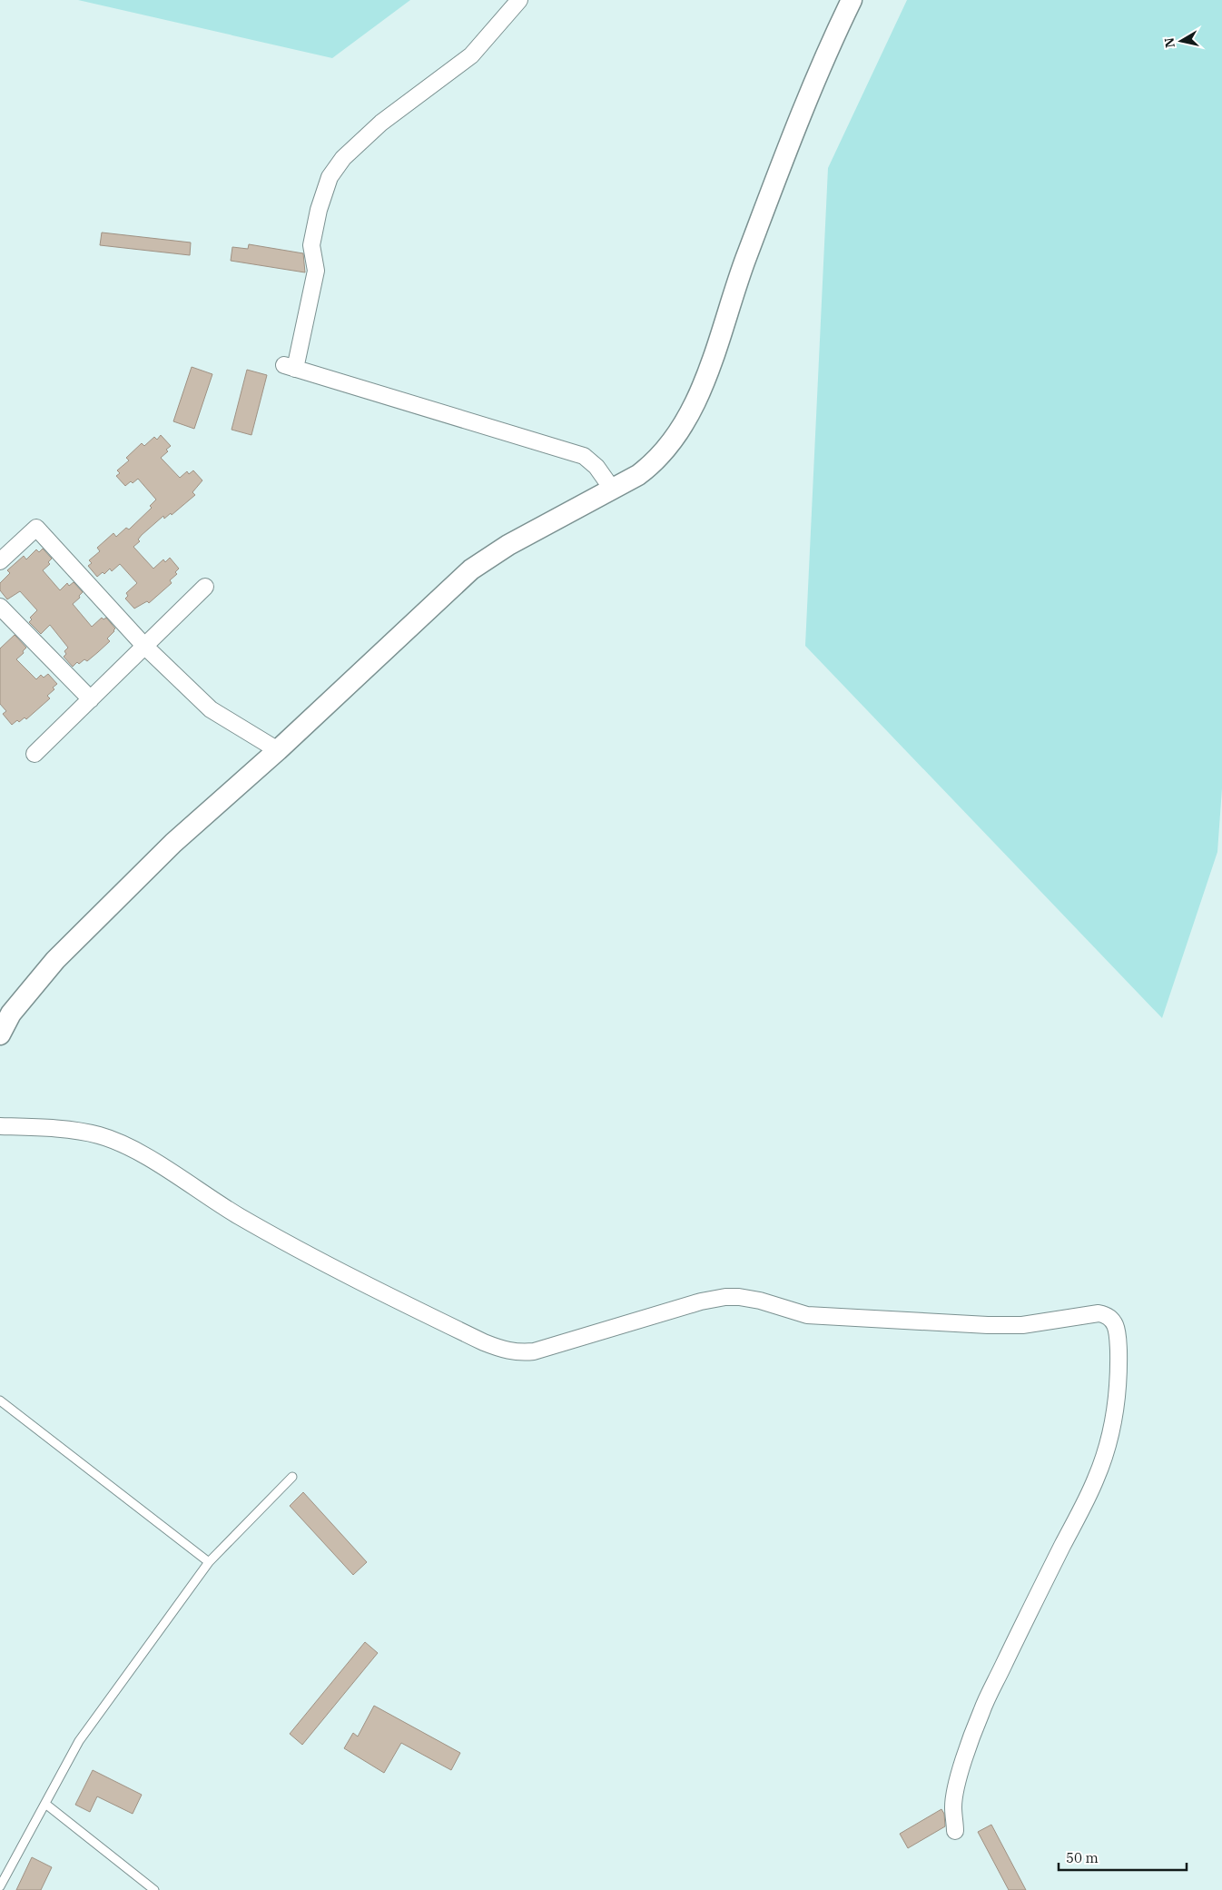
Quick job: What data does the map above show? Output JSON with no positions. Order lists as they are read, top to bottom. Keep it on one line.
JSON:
{"scale_bar":"50 m","north":"left"}
